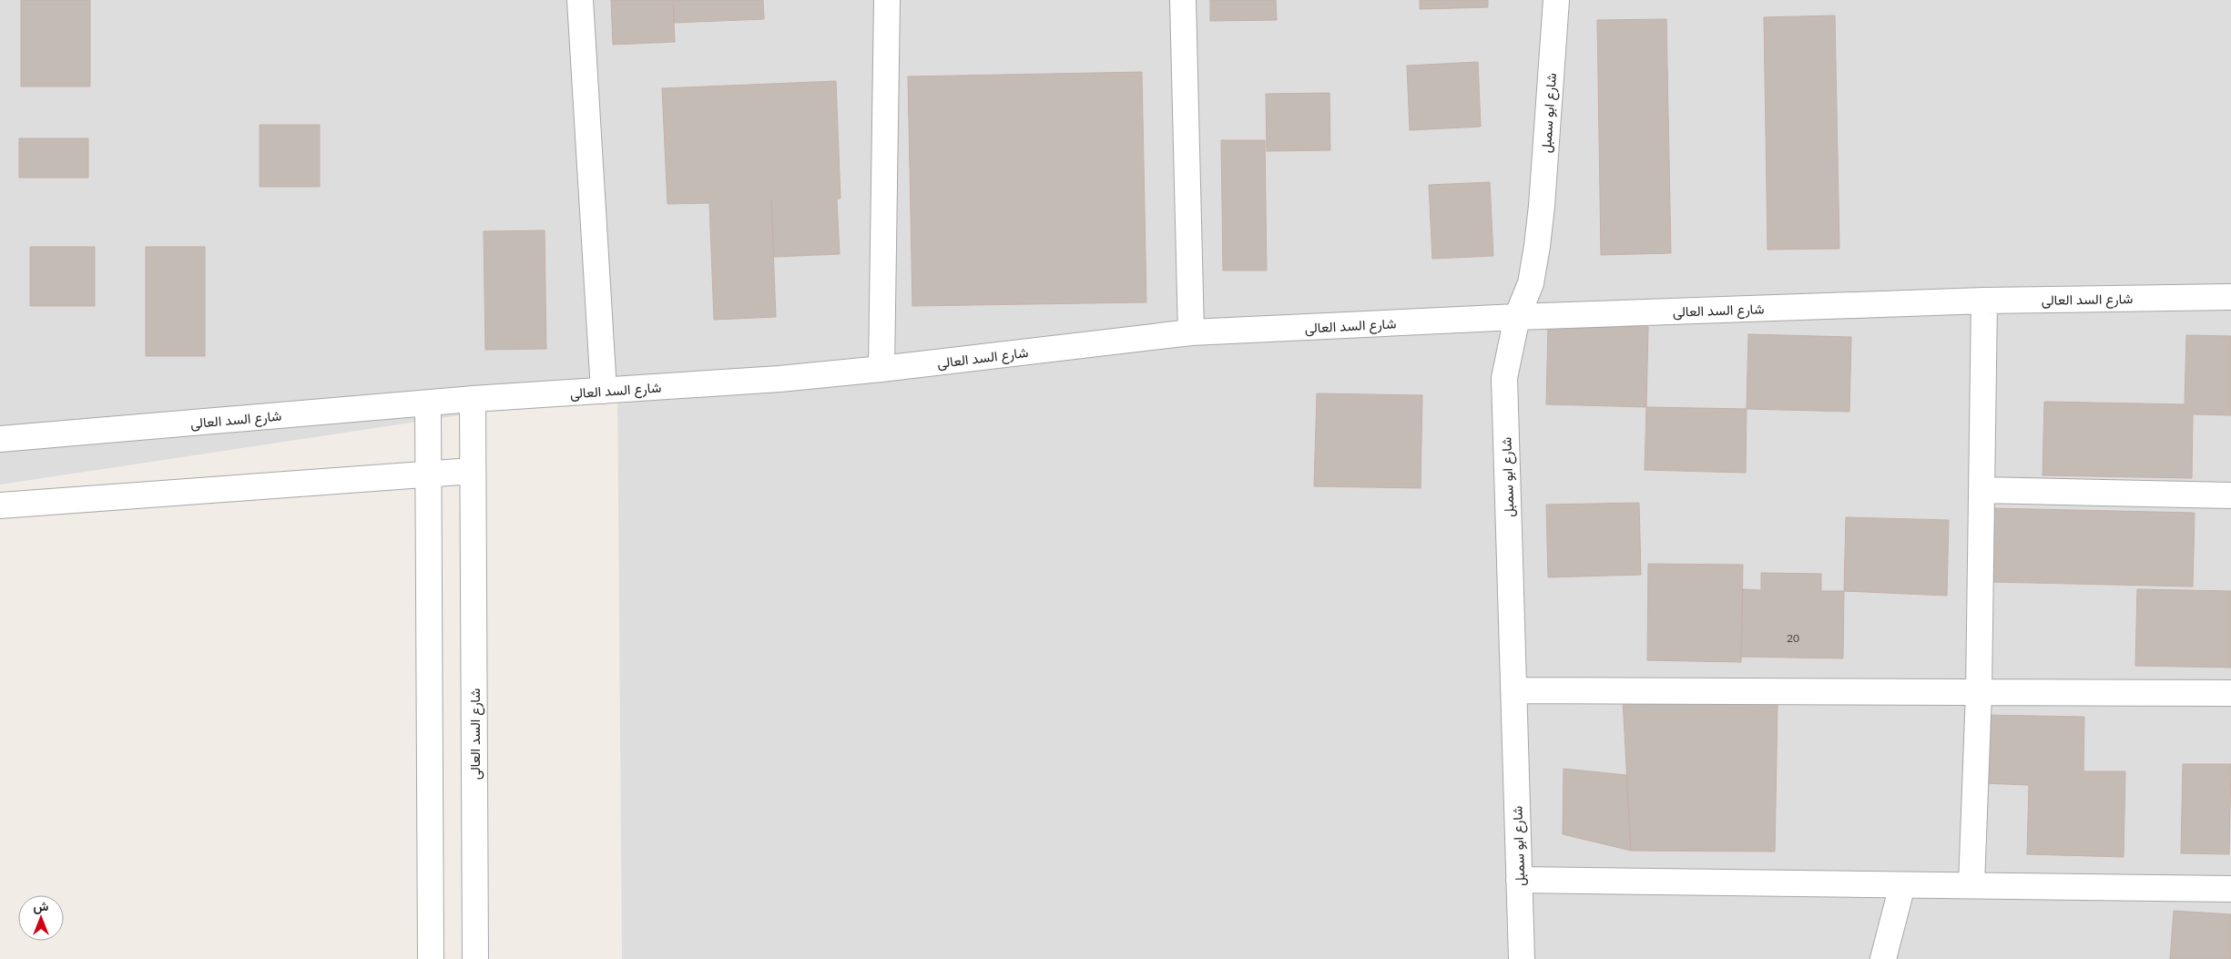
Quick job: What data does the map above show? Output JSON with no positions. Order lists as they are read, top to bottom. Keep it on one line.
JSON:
{"streets":{"street":["شارع ابو سمبل","شارع السد العالى"]},"crossings":[["شارع ابو سمبل","شارع السد العالى"]],"house_numbers":["20"],"north":"top"}
